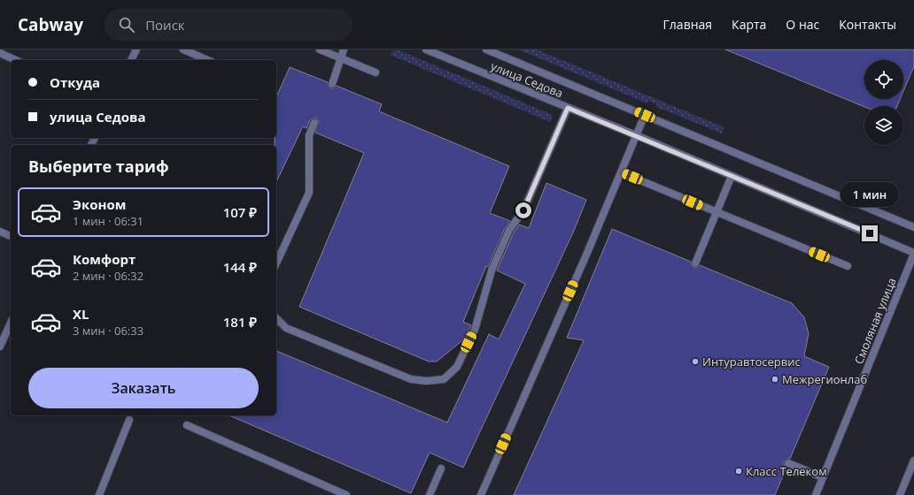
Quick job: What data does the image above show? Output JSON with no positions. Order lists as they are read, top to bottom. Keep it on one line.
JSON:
{"streets":{"street":["улица Седова","Смоляная улица"]},"crossings":[["улица Седова","Смоляная улица"]],"places":["Интуравтосервис","Межрегионлаб","Класс Телеком"],"page":{"header":"Cabway","search":"Поиск","nav":["Главная","Карта","О нас","Контакты"],"banner":["Откуда","улица Седова"],"heading":"Выберите тариф","bubble":"1 мин","list":[{"name":"Эконом","note":"1 мин · 06:31","value":"107 ₽"},{"name":"Комфорт","note":"2 мин · 06:32","value":"144 ₽"},{"name":"XL","note":"3 мин · 06:33","value":"181 ₽"}],"buttons":"Заказать"}}
